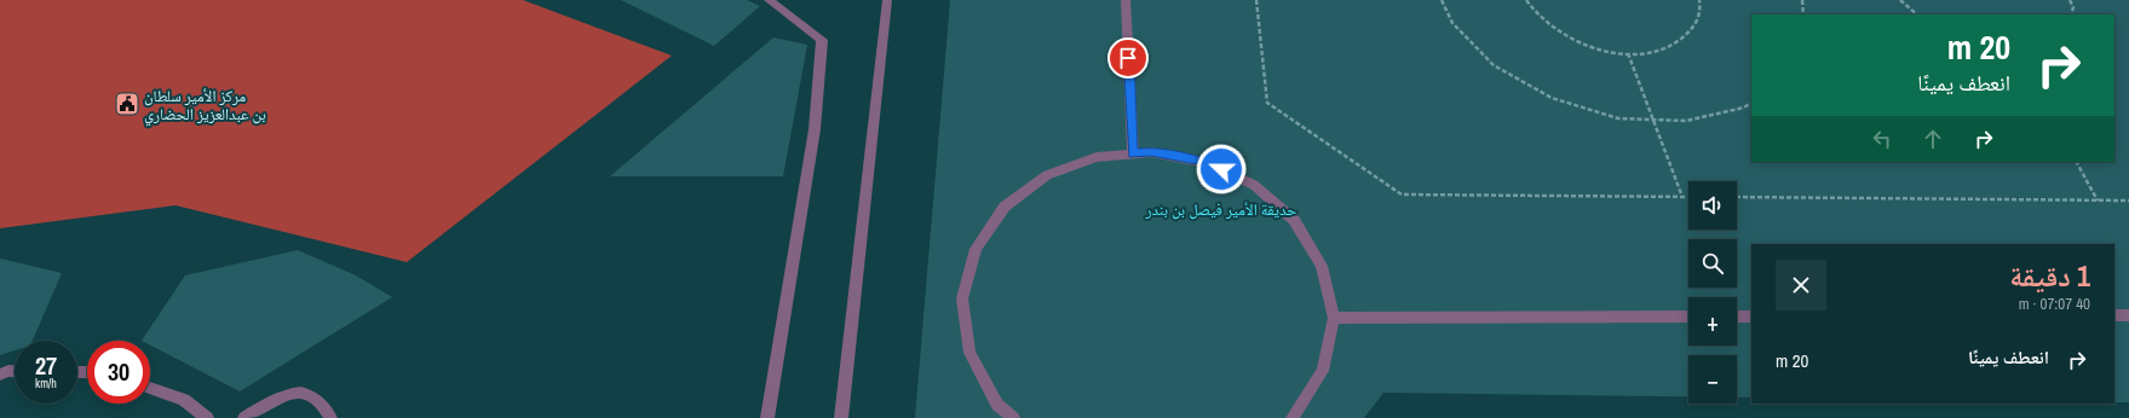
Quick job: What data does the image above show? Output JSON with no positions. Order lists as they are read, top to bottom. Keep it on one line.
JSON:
{"parks":["حديقة الأمير فيصل بن بندر"],"places":{"public building":["مركز الأمير سلطان بن عبدالعزيز الحضاري"]},"page":{"turn":["20 m","انعطف يمينًا"],"map_buttons":["+","−"],"heading":["1 دقيقة","40 m · 07:07"],"list":[{"name":"انعطف يمينًا","value":"20 m"}],"speed":"27 km/h","limit":"30"}}
